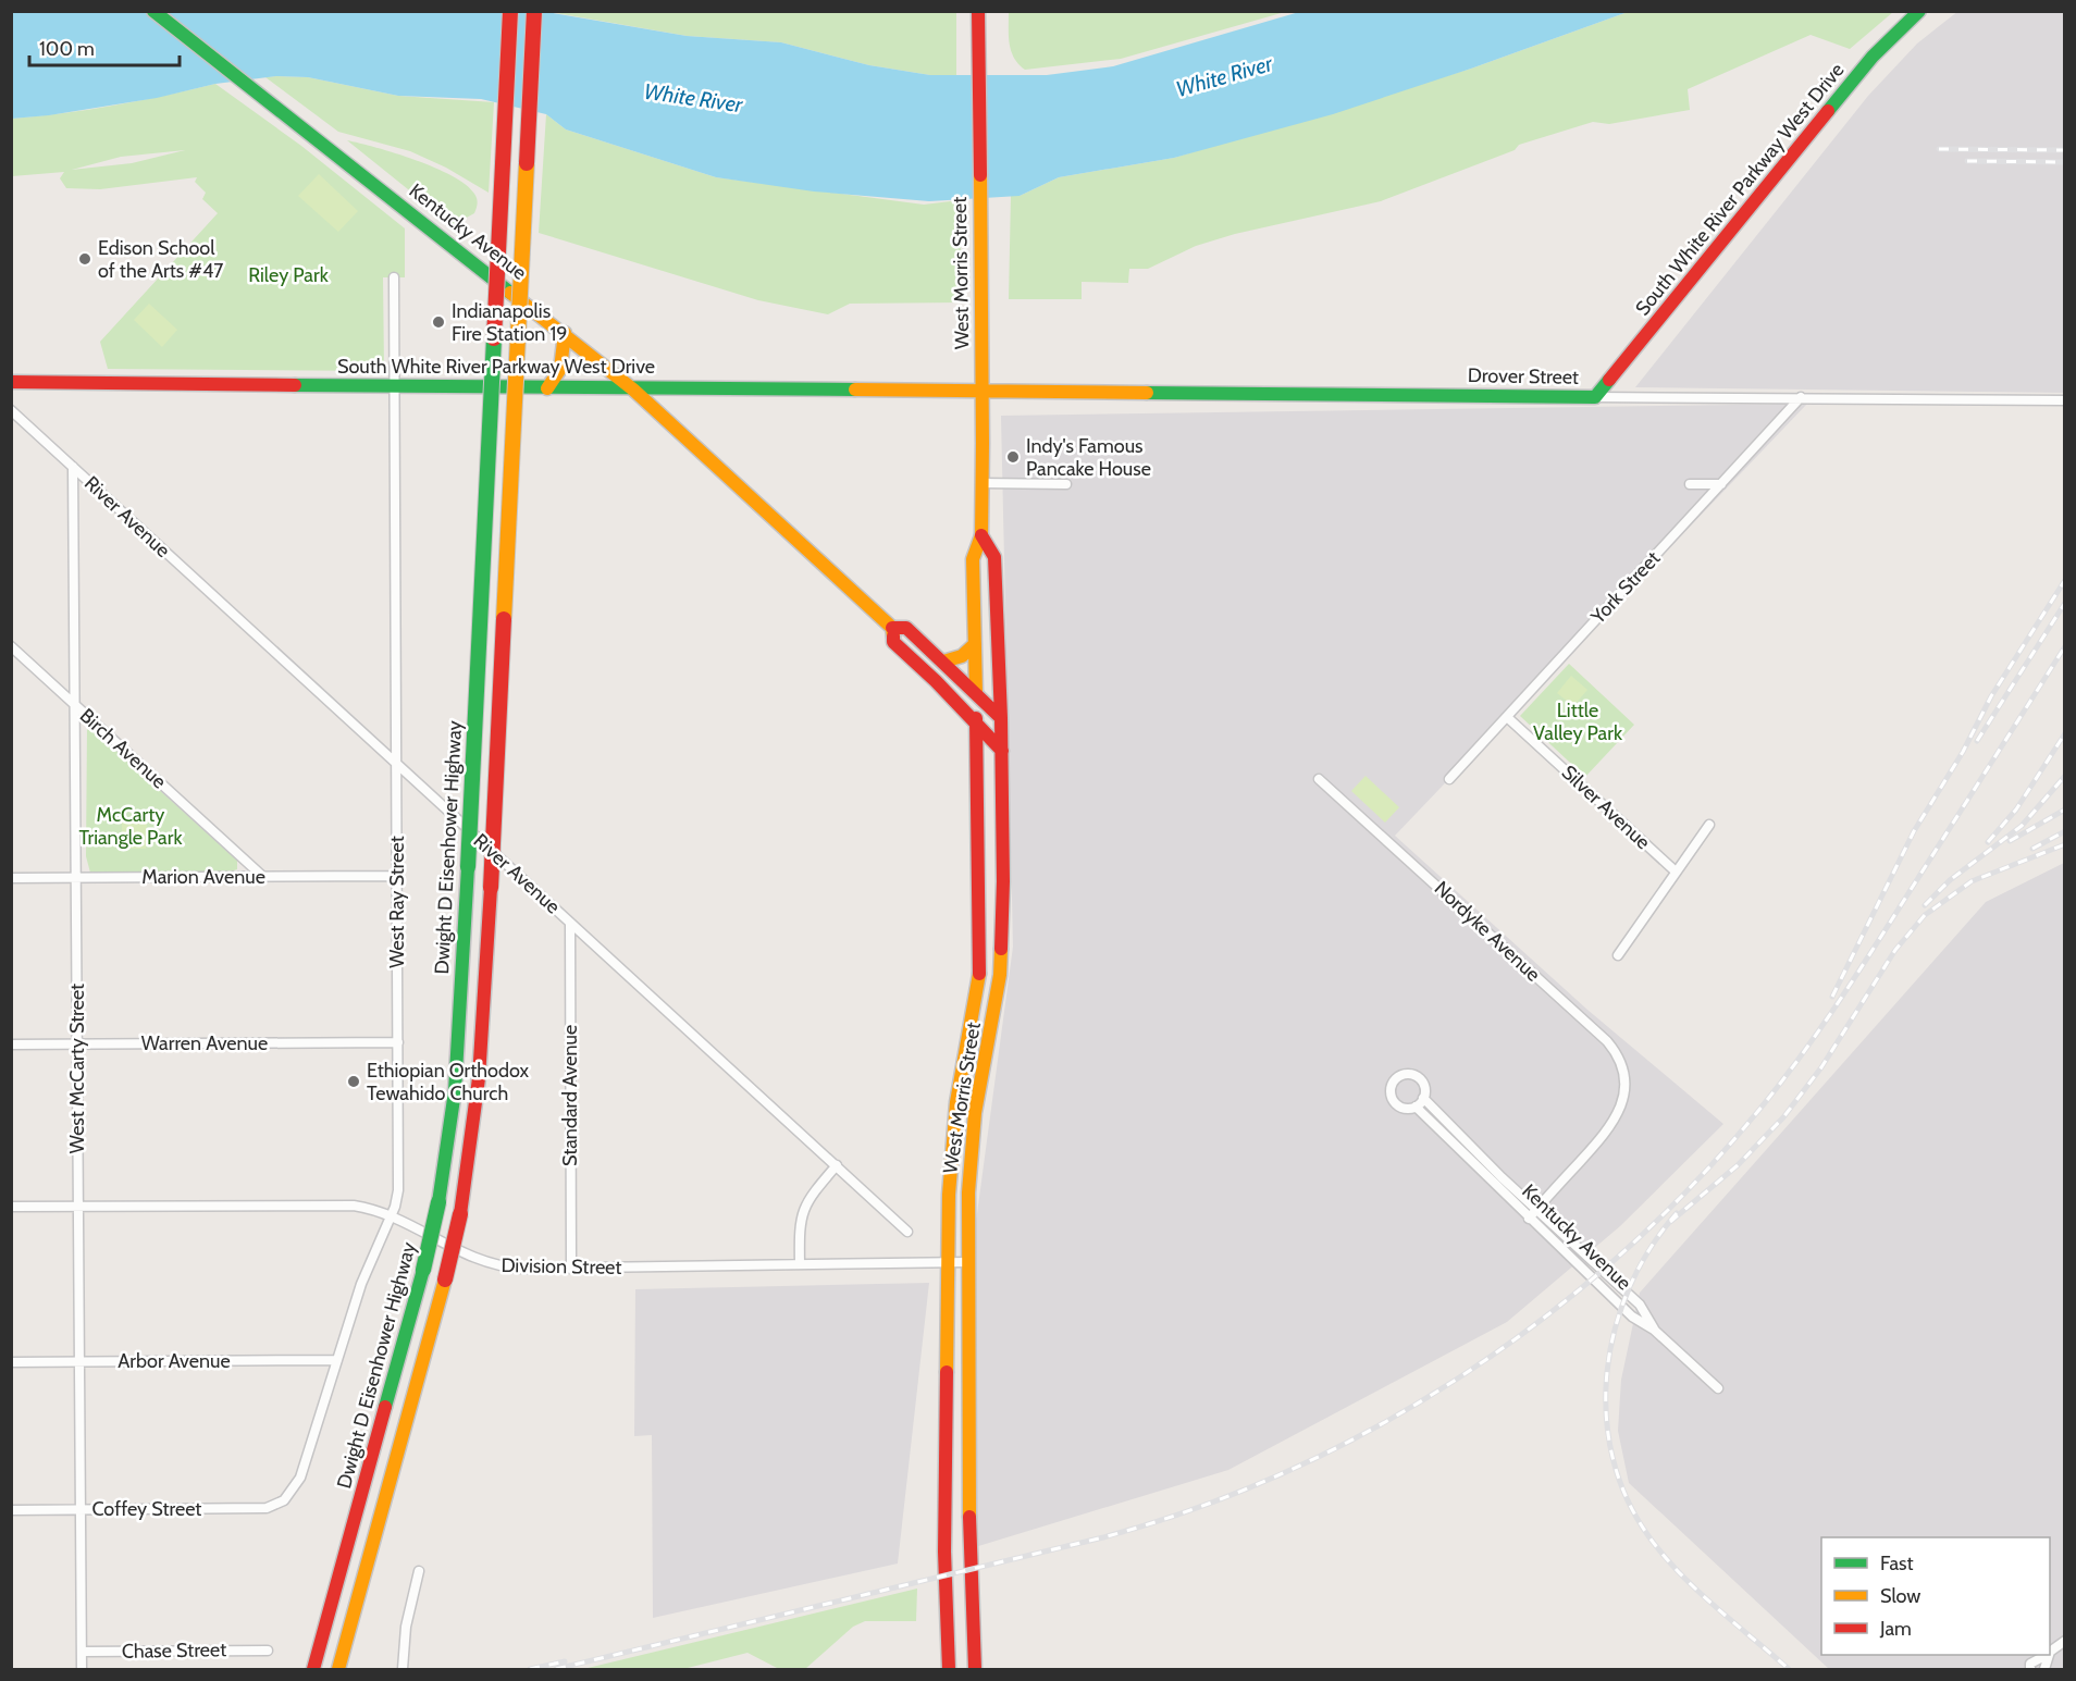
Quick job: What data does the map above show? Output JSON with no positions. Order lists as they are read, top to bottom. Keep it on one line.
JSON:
{"streets":{"main road":["South White River Parkway West Drive","Kentucky Avenue","West Morris Street","Drover Street","Dwight D Eisenhower Highway"],"street":["River Avenue","York Street","Birch Avenue","Silver Avenue","Marion Avenue","West Ray Street","Nordyke Avenue","Warren Avenue","West McCarty Street","Standard Avenue","Division Street","Arbor Avenue","Coffey Street","Chase Street"]},"crossings":[["South White River Parkway West Drive","Kentucky Avenue"],["South White River Parkway West Drive","West Morris Street"],["South White River Parkway West Drive","Drover Street"],["South White River Parkway West Drive","West Ray Street"],["Kentucky Avenue","West Morris Street"],["West Morris Street","Drover Street"],["West Morris Street","Division Street"],["Drover Street","York Street"],["River Avenue","West Ray Street"],["River Avenue","West McCarty Street"],["River Avenue","Standard Avenue"],["York Street","Silver Avenue"],["Birch Avenue","Marion Avenue"],["Birch Avenue","West McCarty Street"],["Marion Avenue","West Ray Street"],["Marion Avenue","West McCarty Street"],["West Ray Street","Warren Avenue"],["West Ray Street","Division Street"],["West Ray Street","Arbor Avenue"],["West Ray Street","Coffey Street"],["Warren Avenue","West McCarty Street"],["West McCarty Street","Division Street"],["West McCarty Street","Arbor Avenue"],["West McCarty Street","Coffey Street"],["West McCarty Street","Chase Street"],["Standard Avenue","Division Street"]],"water":["White River"],"parks":["Riley Park","Little Valley Park","McCarty Triangle Park"],"places":["Edison School of the Arts #47","Indianapolis Fire Station 19","Indy's Famous Pancake House","Ethiopian Orthodox Tewahido Church"],"legend":["Fast","Slow","Jam"],"scale_bar":"100 m"}
